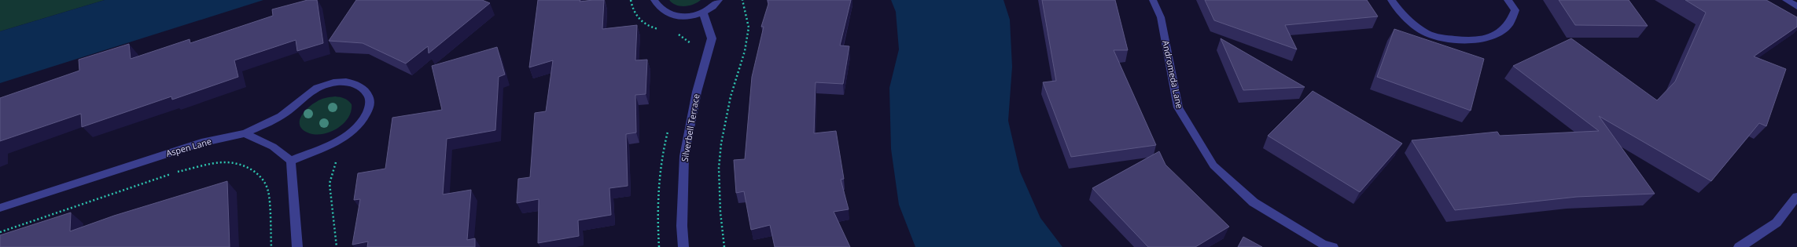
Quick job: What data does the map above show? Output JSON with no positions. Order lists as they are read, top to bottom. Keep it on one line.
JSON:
{"streets":{"street":["Andromeda Lane","Silverbell Terrace","Aspen Lane"]}}
